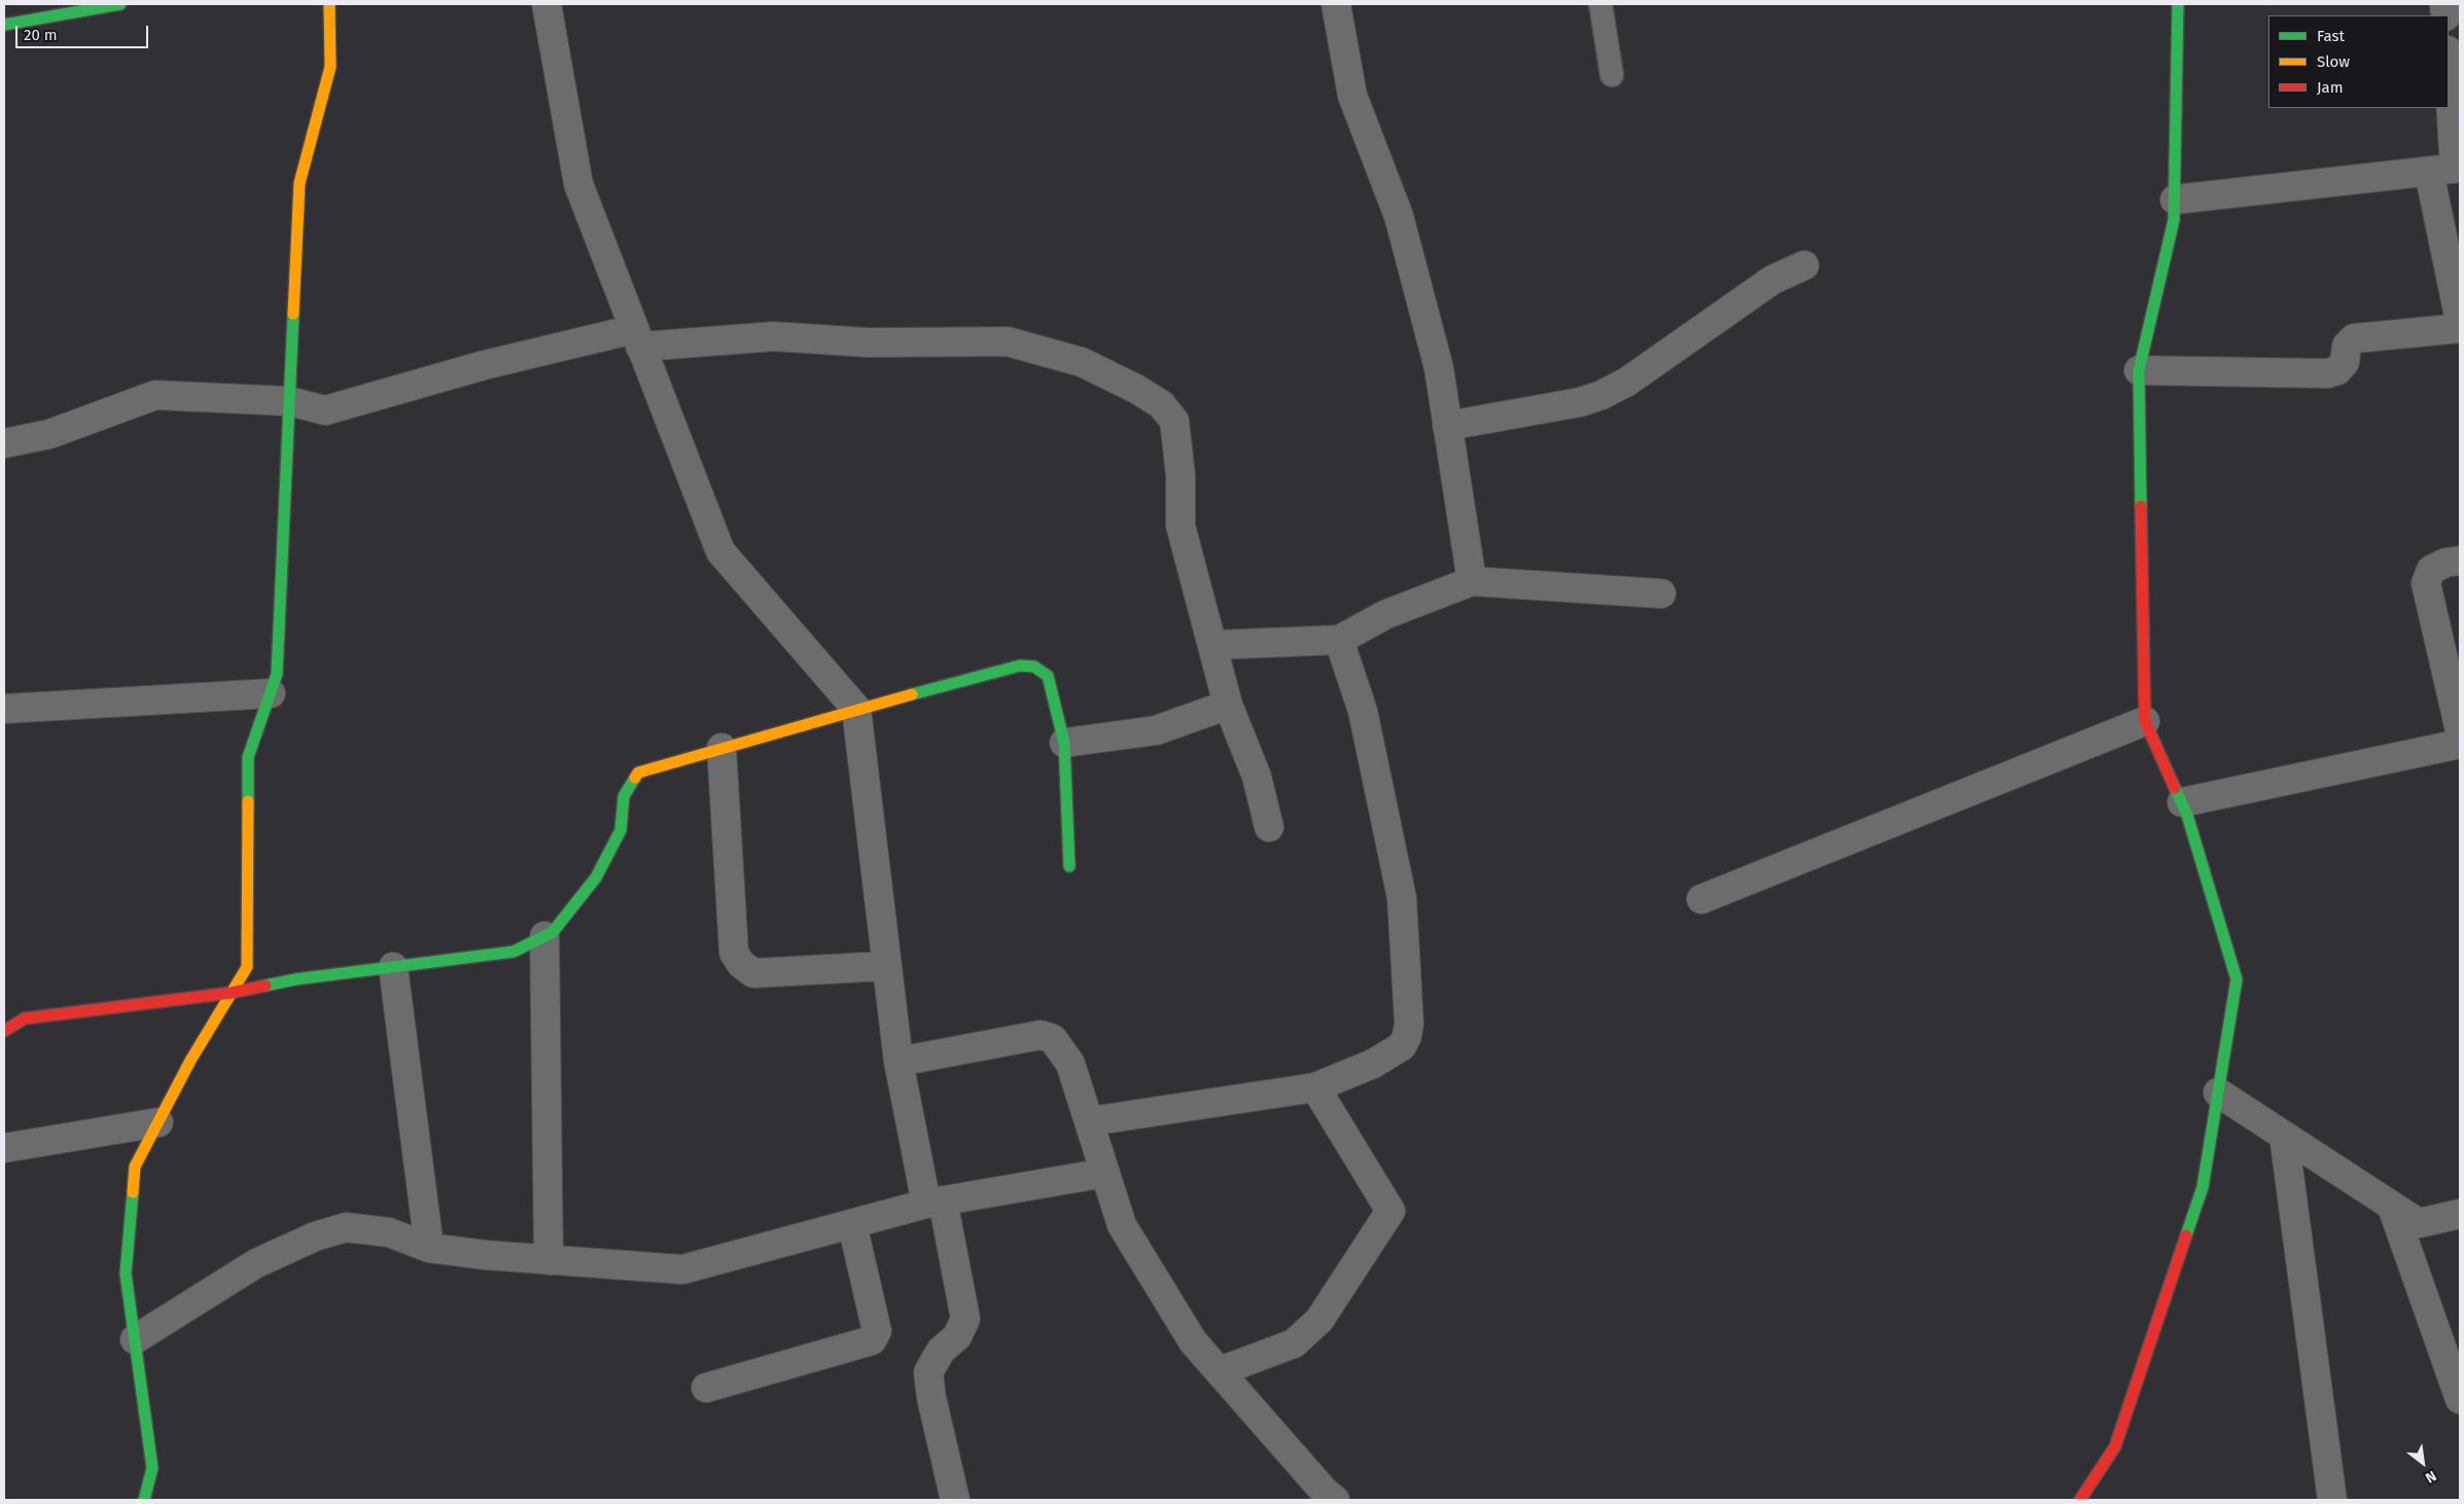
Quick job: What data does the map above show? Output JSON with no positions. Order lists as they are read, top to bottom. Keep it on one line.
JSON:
{"legend":["Fast","Slow","Jam"],"scale_bar":"20 m","north":"bottom right"}
